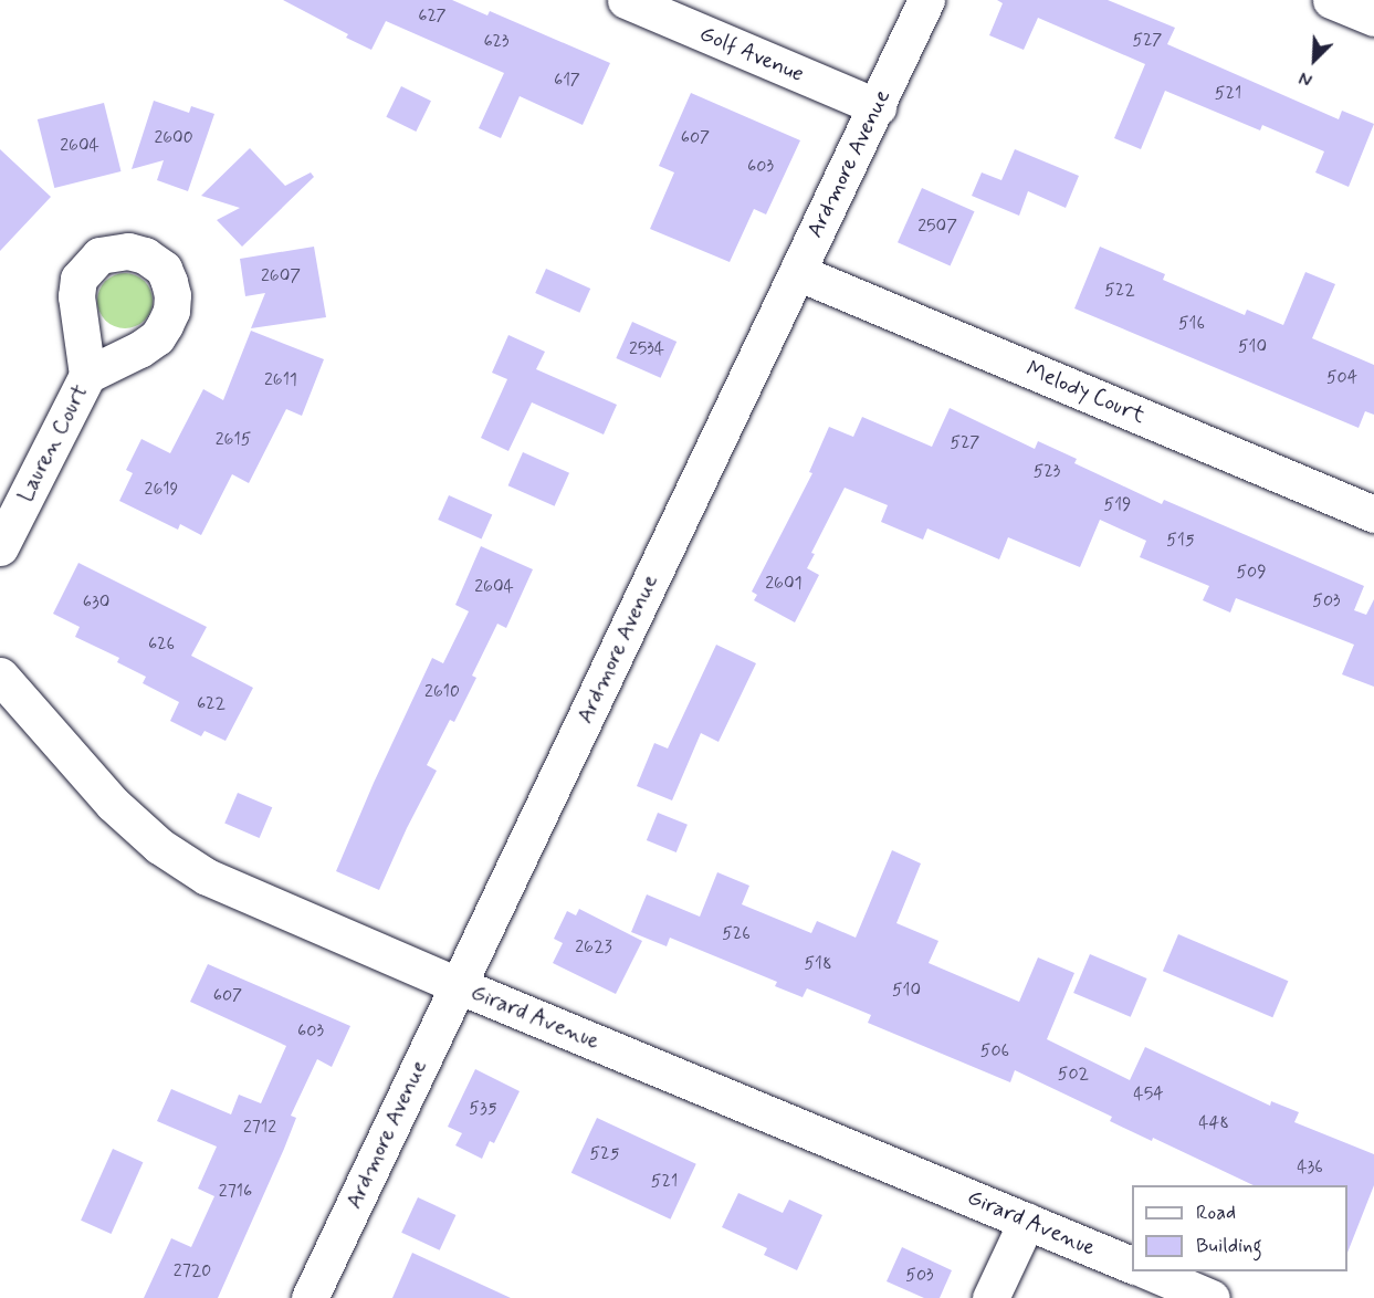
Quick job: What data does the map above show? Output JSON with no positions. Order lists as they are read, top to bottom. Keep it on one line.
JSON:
{"streets":{"street":["Golf Avenue","Ardmore Avenue","Melody Court","Lauren Court","Girard Avenue"]},"crossings":[["Golf Avenue","Ardmore Avenue"],["Ardmore Avenue","Melody Court"],["Ardmore Avenue","Girard Avenue"]],"house_numbers":["627","527","623","617","521","2600","607","2604","603","2507","2607","522","516","510","2534","504","2611","2615","527","523","2619","519","515","509","2601","2604","503","630","626","2610","622","526","2623","518","510","607","603","506","502","454","535","448","2712","525","436","521","2716","2720","503"],"legend":["Road","Building"],"north":"bottom left"}
